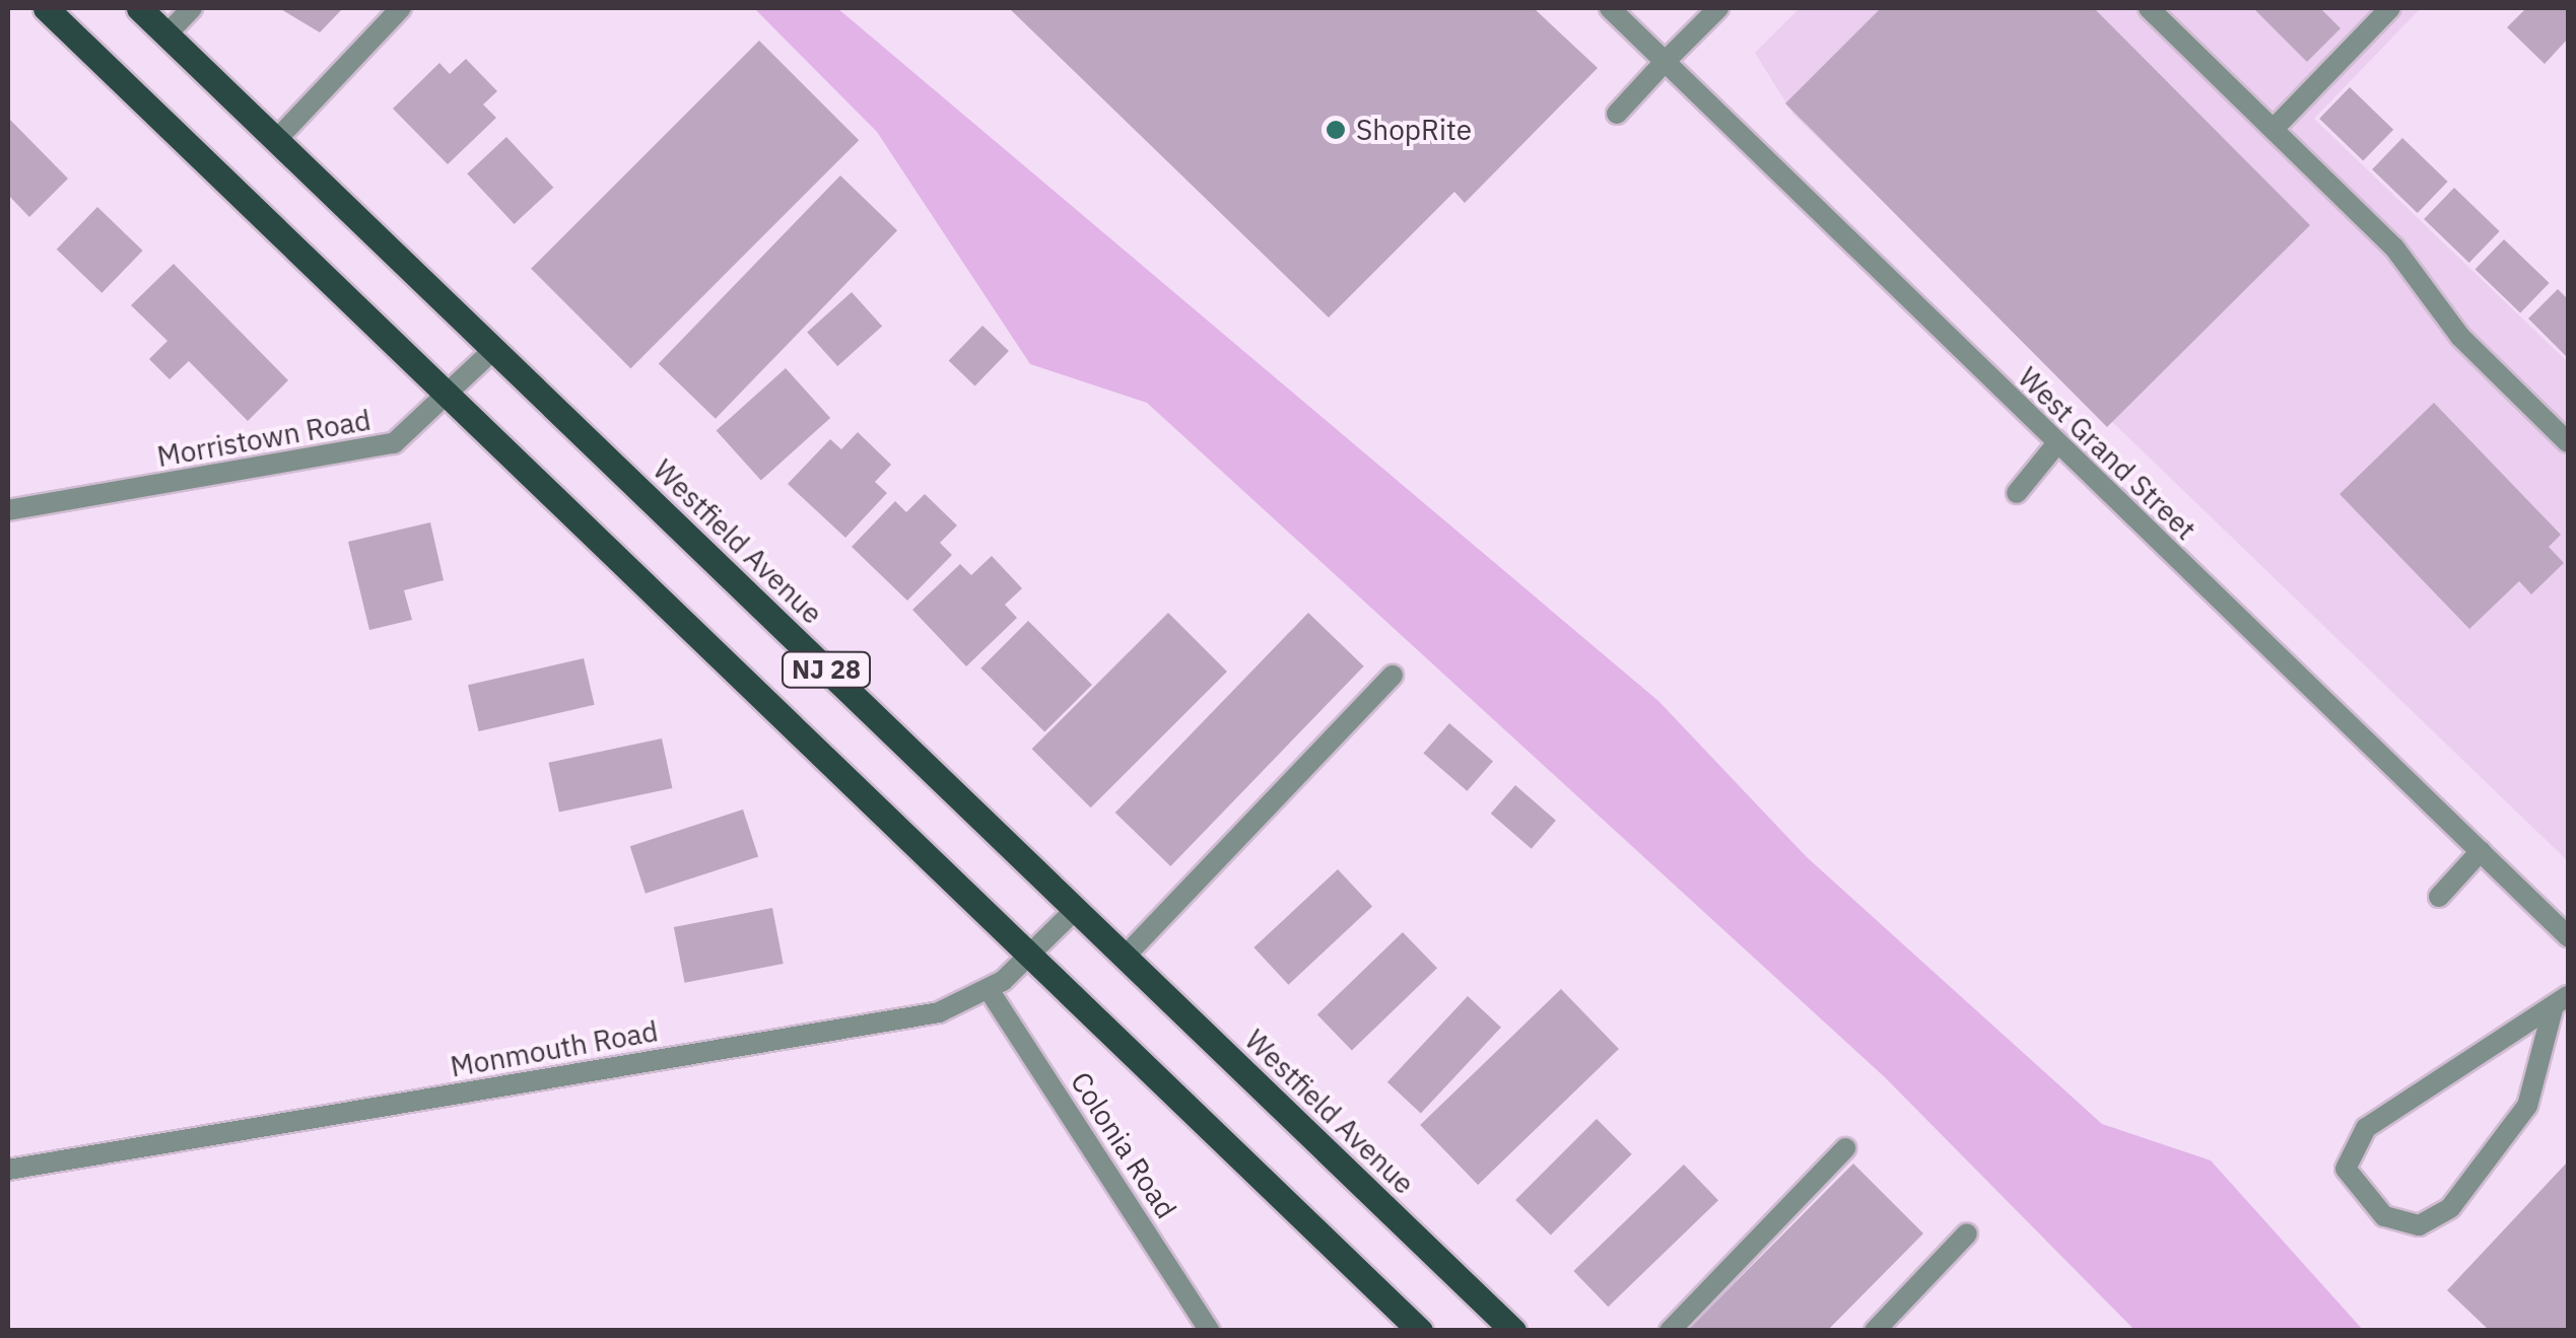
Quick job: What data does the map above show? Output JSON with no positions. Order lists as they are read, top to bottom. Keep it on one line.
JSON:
{"streets":{"main road":["Westfield Avenue","NJ 28"],"street":["Morristown Road","West Grand Street","Monmouth Road","Colonia Road"]},"crossings":[["Morristown Road","Westfield Avenue"],["Morristown Road","NJ 28"],["Westfield Avenue","Monmouth Road"],["NJ 28","Monmouth Road"],["Monmouth Road","Colonia Road"]],"places":["ShopRite"]}
